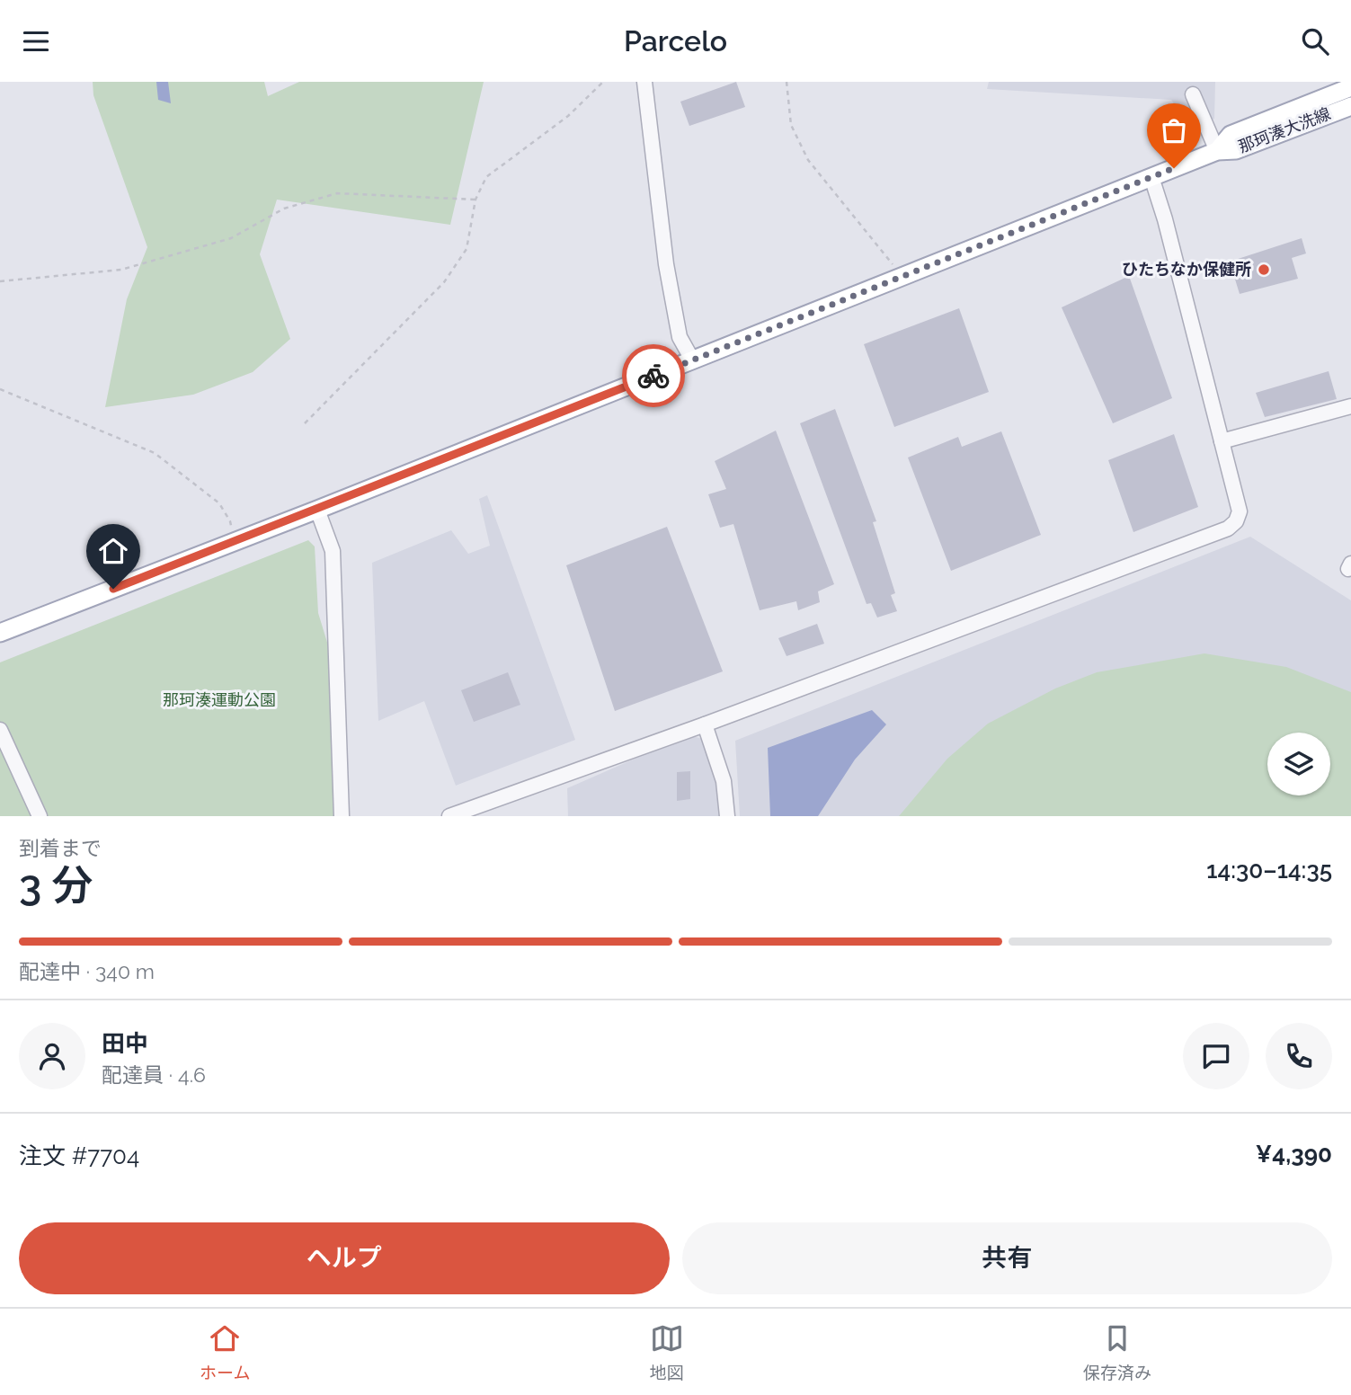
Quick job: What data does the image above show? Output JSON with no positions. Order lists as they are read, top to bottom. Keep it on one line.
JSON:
{"streets":{"main road":["那珂湊大洗線"]},"parks":["那珂湊運動公園"],"places":["ひたちなか保健所"],"page":{"header":"Parcelo","heading":["3 分","到着まで","14:30–14:35"],"panel":["田中","配達員 · 4.6","注文 #7704","¥4,390"],"bar":"配達中 · 340 m","buttons":["ヘルプ","共有"],"tabs":["ホーム","地図","保存済み"]}}
